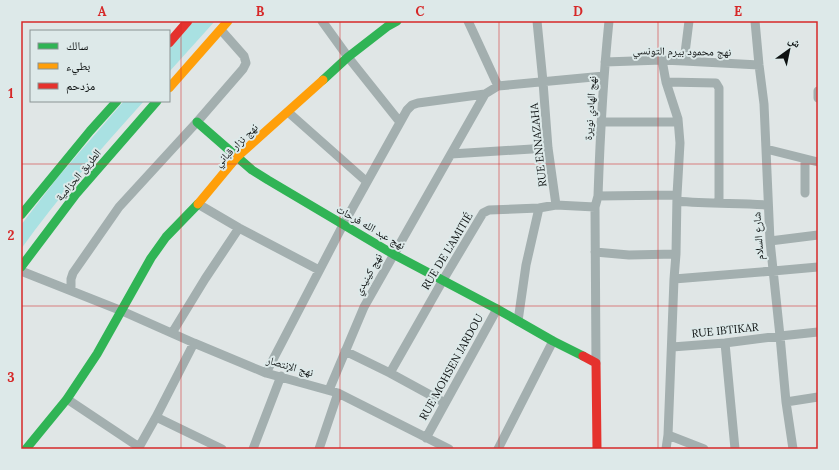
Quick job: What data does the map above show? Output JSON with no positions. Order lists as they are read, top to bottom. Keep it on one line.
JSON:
{"streets":{"main road":["نهج نزار قباني","الطريق الحزامية","نهج عبد الله فرحات"],"street":["نهج محمود بيرم التونسي","نهج الهادي نويرة","RUE ENNAZAHA","شارع السلام","RUE DE L'AMITIÉ","نهج كينيدي","RUE IBTIKAR","نهج الإنتصار","RUE MOHSEN JARDOU"]},"crossings":[["نهج محمود بيرم التونسي","نهج الهادي نويرة"],["نهج محمود بيرم التونسي","شارع السلام"],["نهج نزار قباني","نهج عبد الله فرحات"],["نهج نزار قباني","نهج الإنتصار"],["RUE ENNAZAHA","RUE DE L'AMITIÉ"],["نهج عبد الله فرحات","RUE DE L'AMITIÉ"],["نهج عبد الله فرحات","نهج كينيدي"],["نهج عبد الله فرحات","RUE MOHSEN JARDOU"],["شارع السلام","RUE IBTIKAR"],["نهج كينيدي","نهج الإنتصار"],["نهج الإنتصار","RUE MOHSEN JARDOU"]],"legend":["سالك","بطيء","مزدحم"],"north":"top right","grid":{"columns":["A","B","C","D","E"],"rows":["1","2","3"]}}
